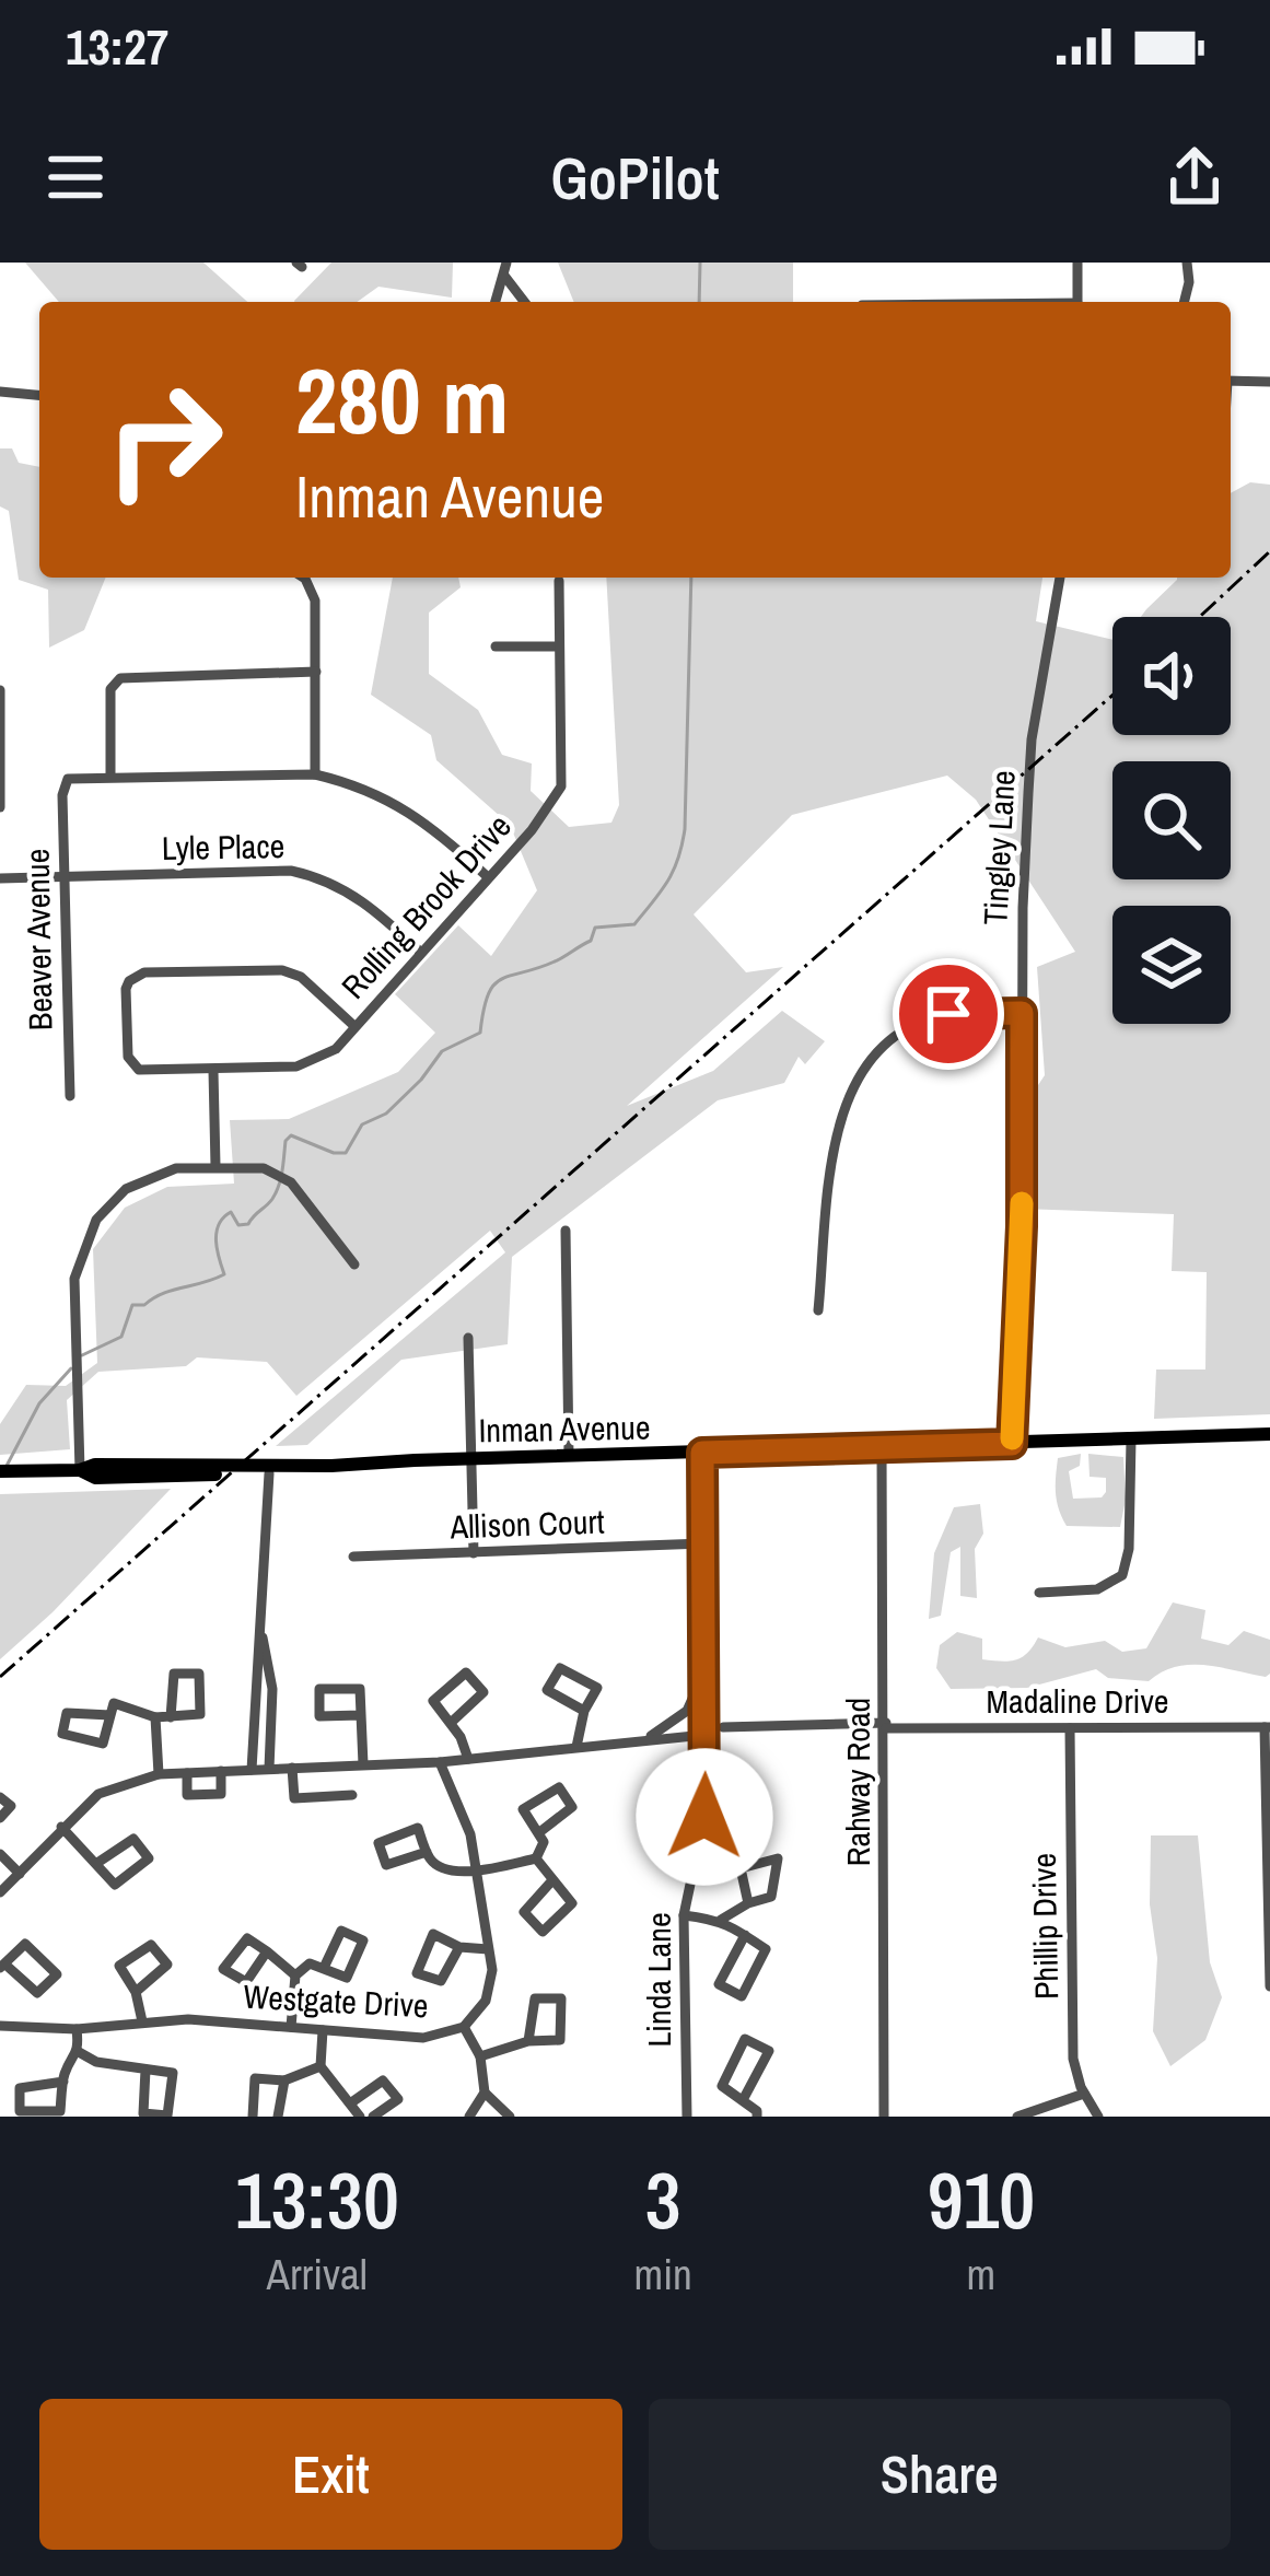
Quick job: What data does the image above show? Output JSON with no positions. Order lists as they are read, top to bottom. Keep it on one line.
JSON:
{"streets":{"main road":["Inman Avenue"],"street":["Lyle Place","Tingley Lane","Rolling Brook Drive","Beaver Avenue","Allison Court","Madaline Drive","Rahway Road","Phillip Drive","Linda Lane","Westgate Drive"]},"crossings":[["Lyle Place","Rolling Brook Drive"],["Lyle Place","Beaver Avenue"],["Tingley Lane","Inman Avenue"],["Inman Avenue","Rahway Road"],["Inman Avenue","Linda Lane"],["Allison Court","Linda Lane"],["Madaline Drive","Rahway Road"],["Madaline Drive","Phillip Drive"]],"page":{"status":"13:27","header":"GoPilot","turn":["280 m","Inman Avenue"],"eta":["13:30","Arrival","3","min","910","m"],"buttons":["Exit","Share"]}}
